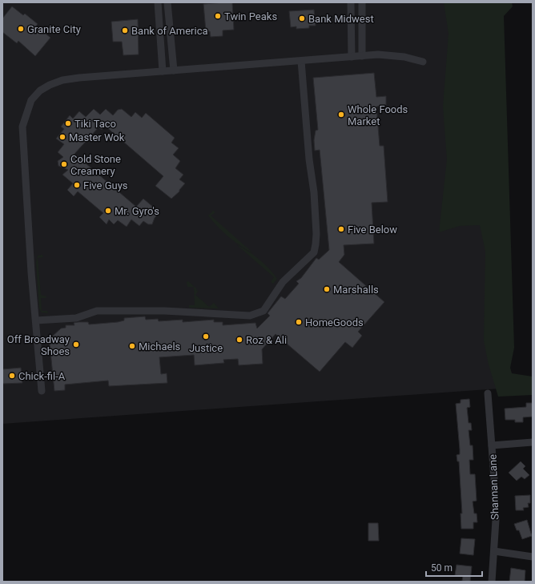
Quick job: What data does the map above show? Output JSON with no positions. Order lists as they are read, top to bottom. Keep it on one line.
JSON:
{"streets":{"street":["Shannan Lane"]},"places":["Twin Peaks","Bank Midwest","Granite City","Bank of America","Whole Foods Market","Tiki Taco","Master Wok","Cold Stone Creamery","Five Guys","Mr. Gyro's","Five Below","Marshalls","HomeGoods","Justice","Roz & Ali","Off Broadway Shoes","Michaels","Chick-fil-A"],"scale_bar":"50 m"}
